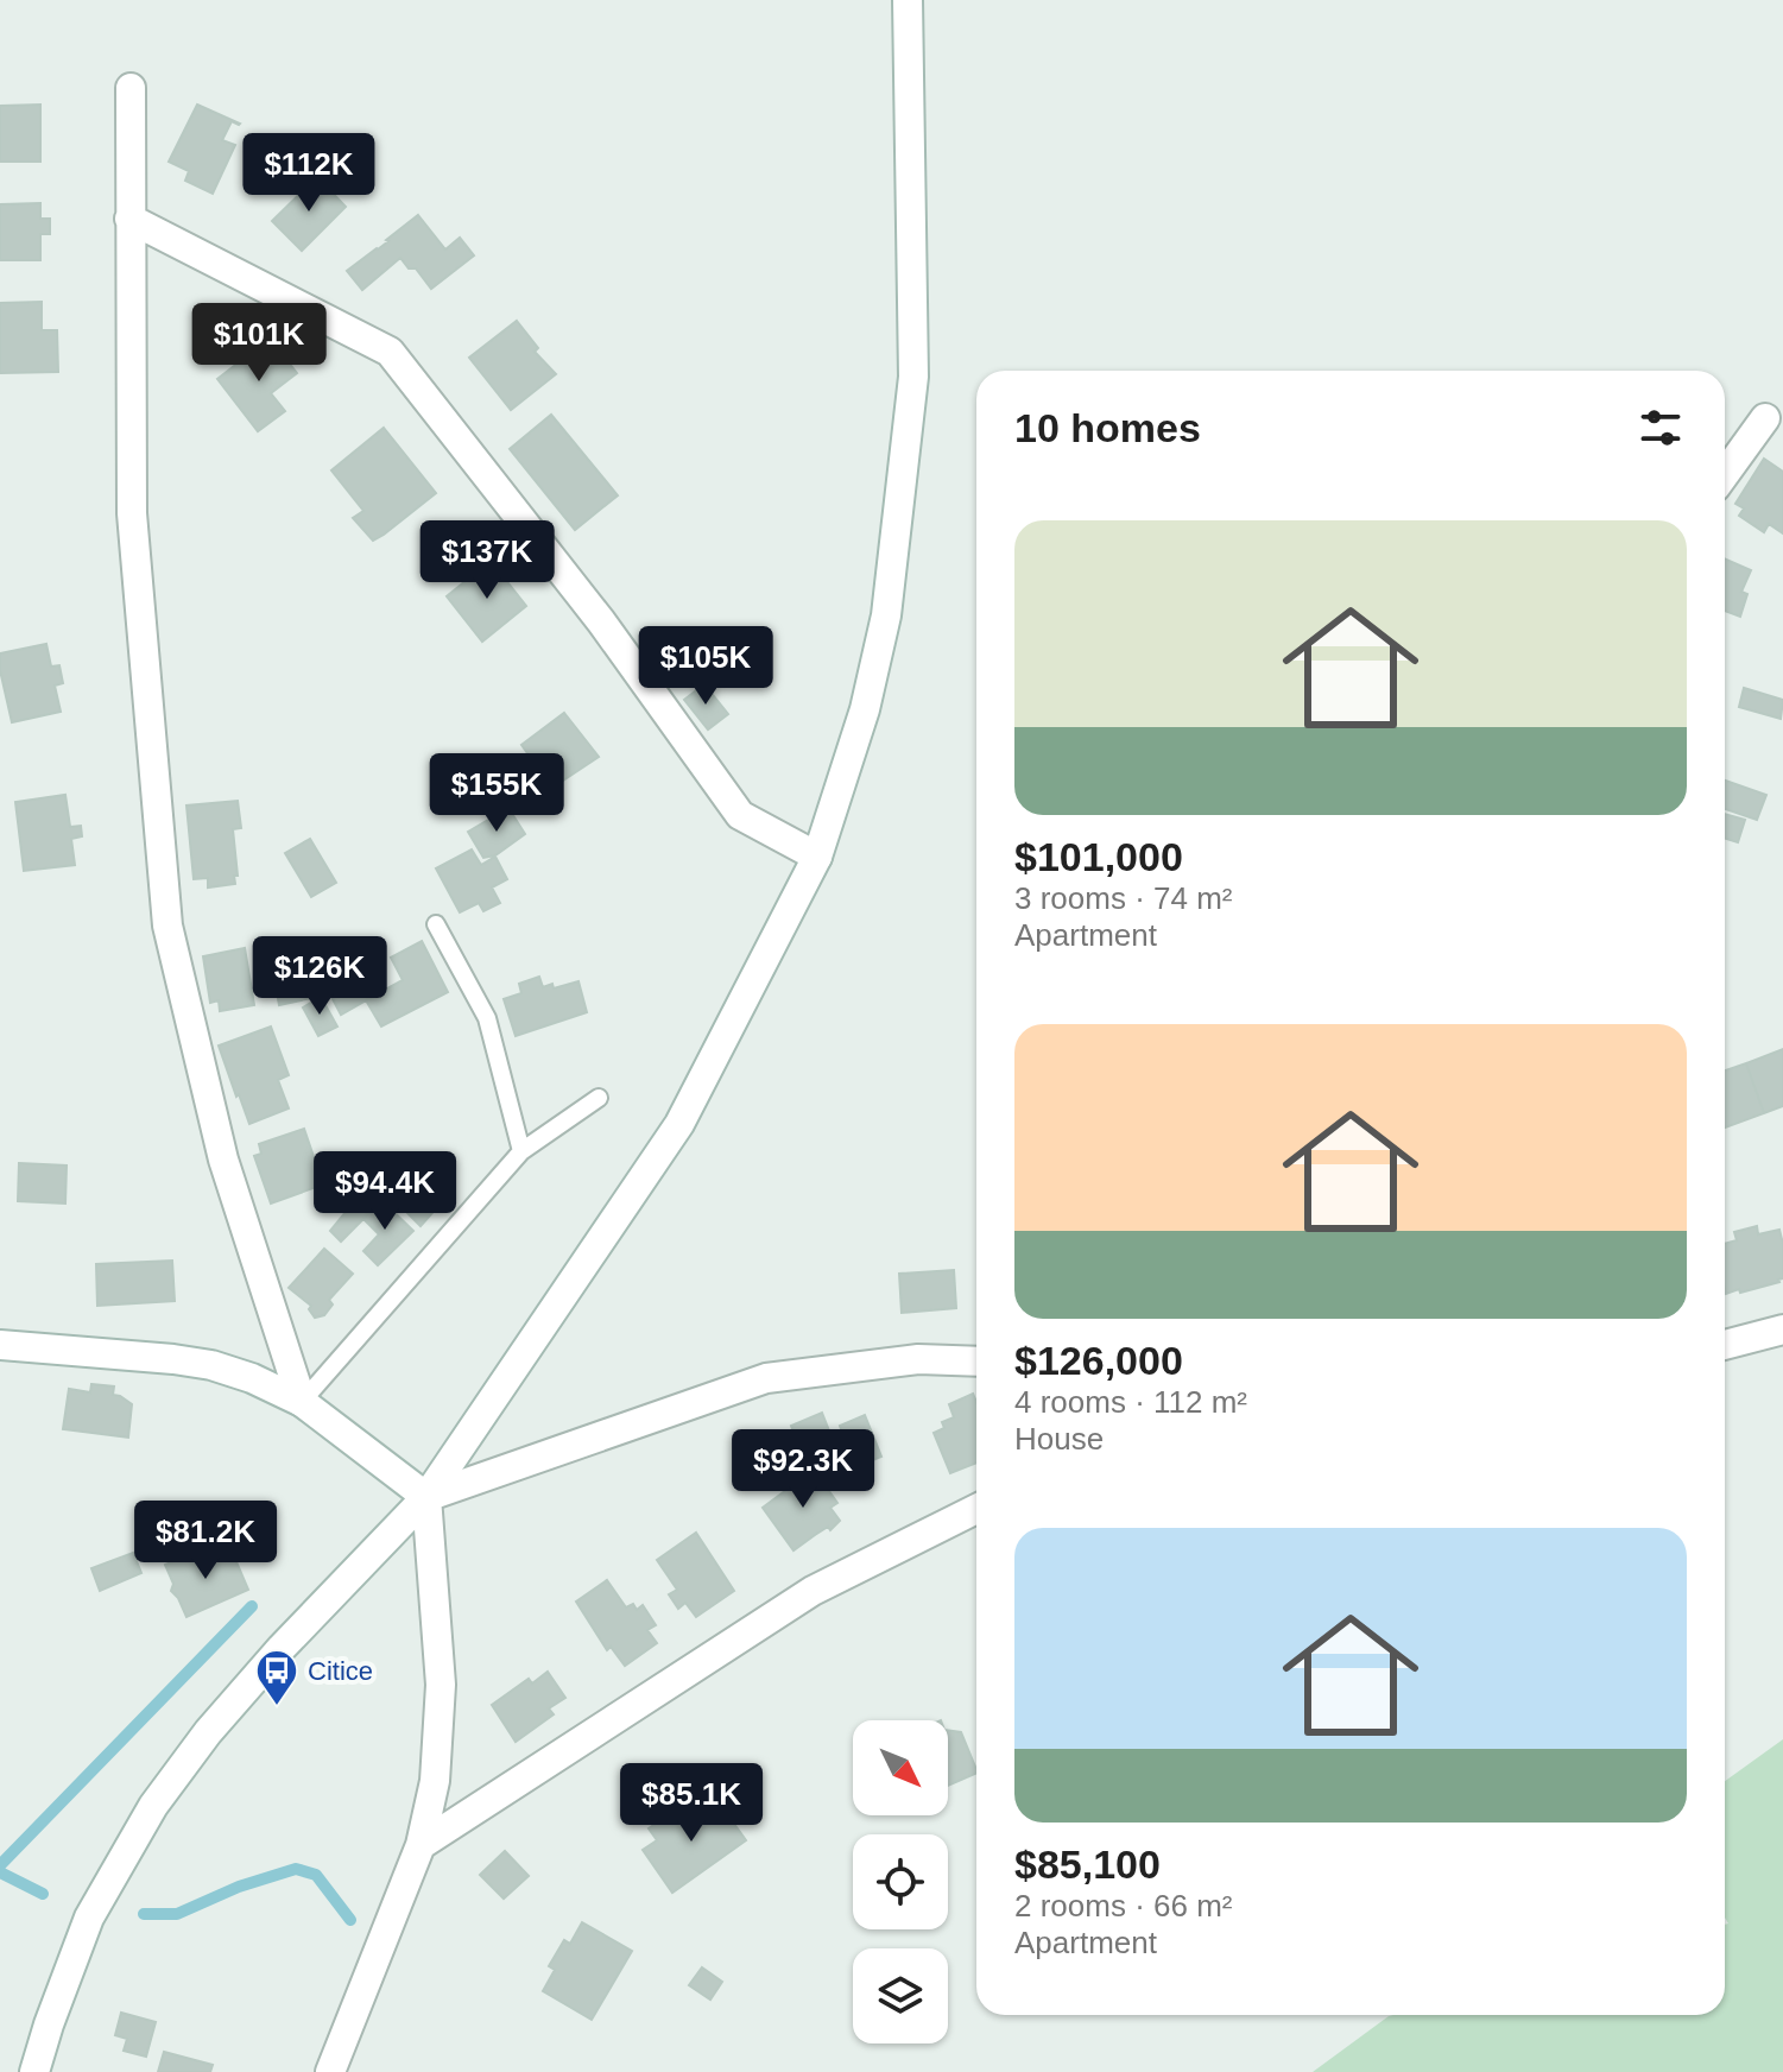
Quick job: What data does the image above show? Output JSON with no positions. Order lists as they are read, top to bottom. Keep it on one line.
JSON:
{"places":{"bus stop":["Citice"]},"north":"bottom right","page":{"price":["$112K","$101K","$137K","$105K","$155K","$126K","$94.4K","$92.3K","$81.2K","$85.1K"],"heading":"10 homes","list":[{"name":"$101,000","note":"3 rooms · 74 m² · Apartment"},{"name":"$126,000","note":"4 rooms · 112 m² · House"},{"name":"$85,100","note":"2 rooms · 66 m² · Apartment"}]}}
